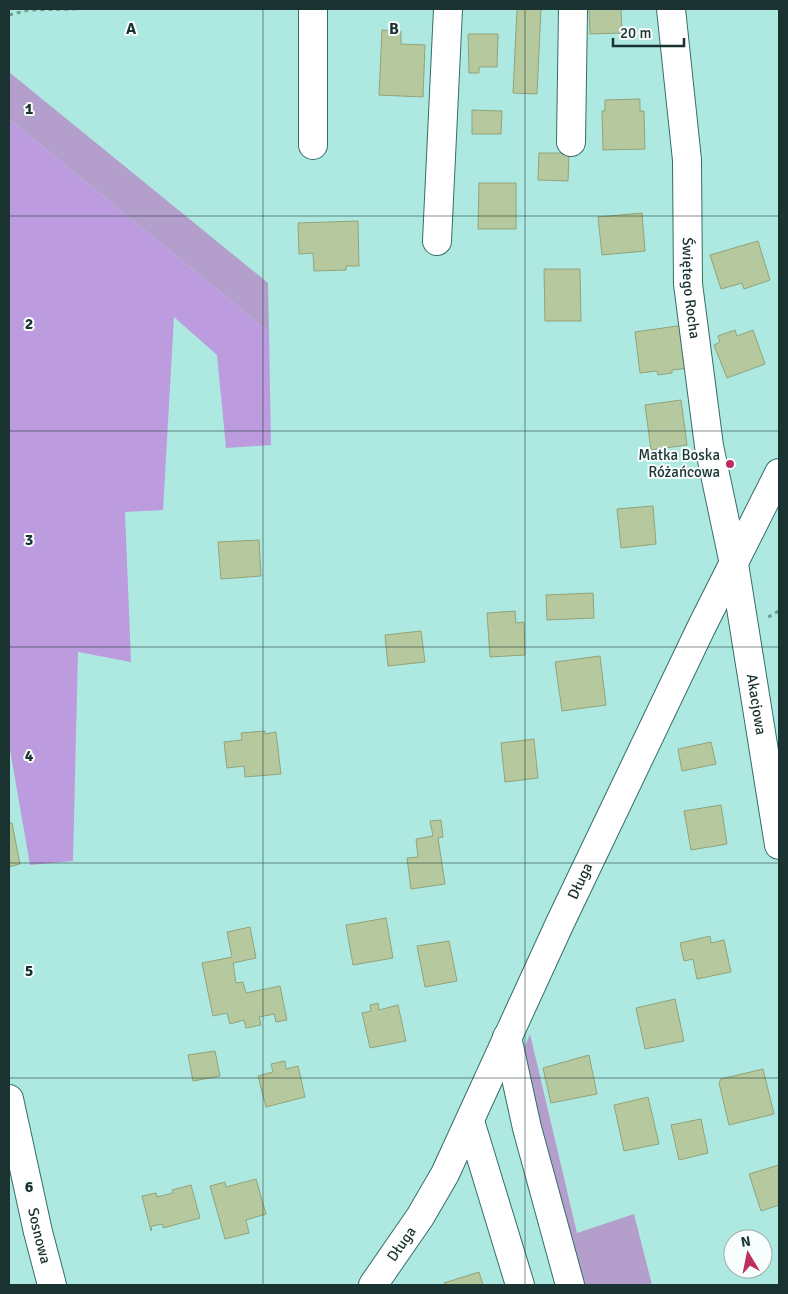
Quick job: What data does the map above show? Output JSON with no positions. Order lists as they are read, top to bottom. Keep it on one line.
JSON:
{"streets":{"street":["Świętego Rocha","Akacjowa","Długa","Sosnowa"]},"crossings":[["Świętego Rocha","Akacjowa"],["Świętego Rocha","Długa"],["Akacjowa","Długa"]],"places":["Matka Boska Różańcowa"],"scale_bar":"20 m","north":"top","grid":{"columns":["A","B"],"rows":["1","2","3","4","5","6"]}}
